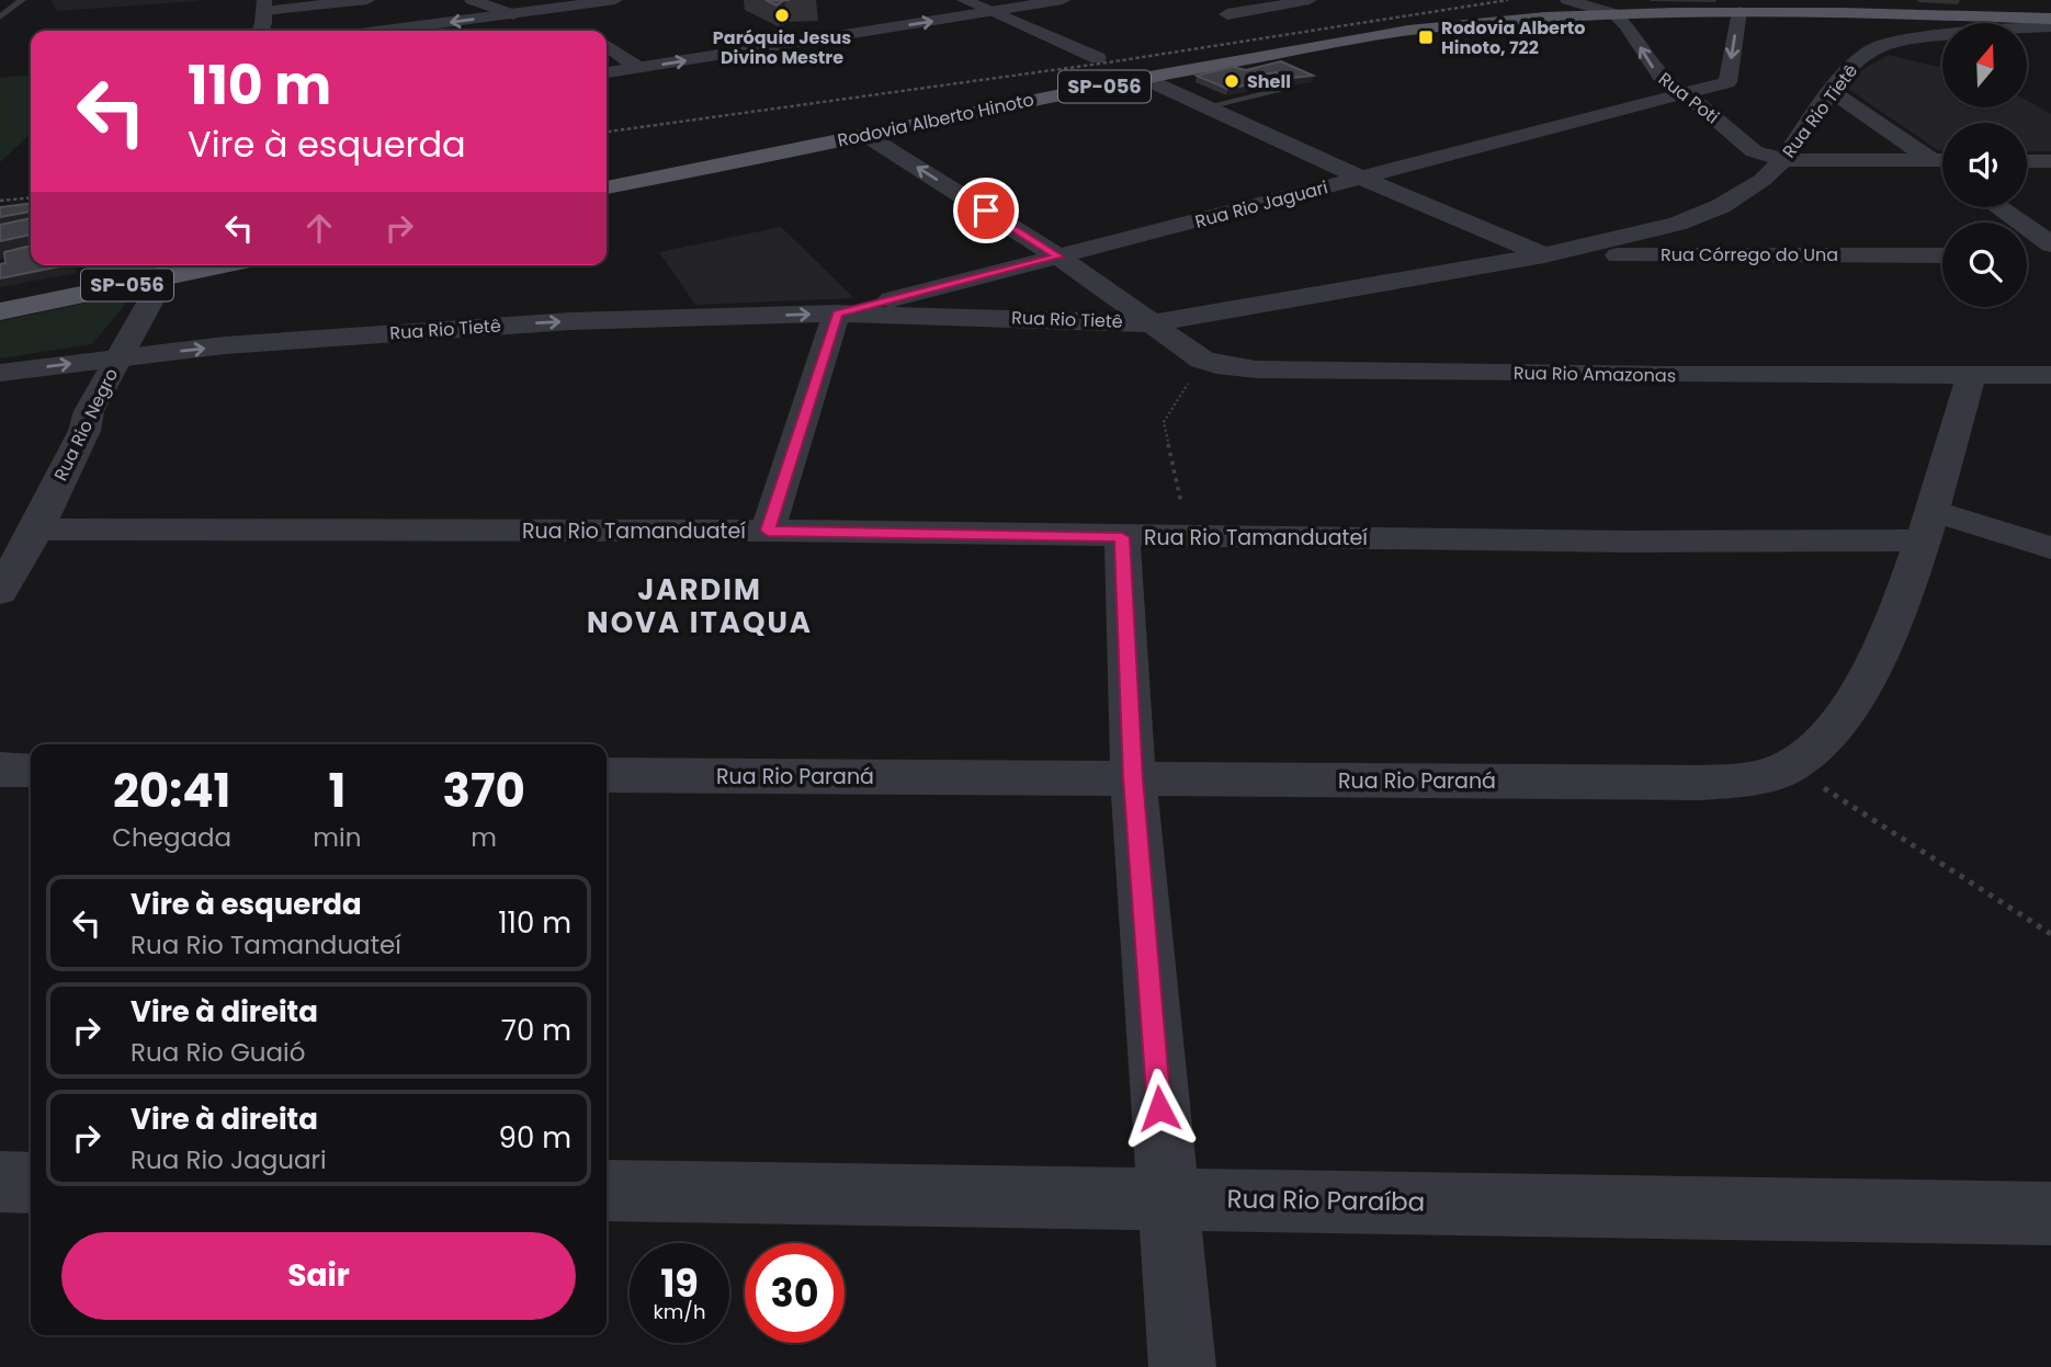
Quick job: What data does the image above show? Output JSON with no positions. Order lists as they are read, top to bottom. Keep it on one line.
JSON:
{"streets":{"main road":["SP-056","Rodovia Alberto Hinoto"],"street":["Rua Poti","Rua Rio Tietê","Rua Rio Jaguari","Rua Córrego do Una","Rua Rio Amazonas","Rua Rio Negro","Rua Rio Tamanduateí","Rua Rio Paraná","Rua Rio Paraíba"]},"crossings":[["SP-056","Rua Rio Negro"],["Rua Poti","Rua Rio Tietê"],["Rua Poti","Rodovia Alberto Hinoto"],["Rua Poti","Rua Rio Jaguari"],["Rua Rio Tietê","Rua Rio Jaguari"],["Rua Rio Tietê","Rua Córrego do Una"],["Rua Rio Tietê","Rua Rio Amazonas"],["Rua Rio Tietê","Rua Rio Negro"],["Rodovia Alberto Hinoto","Rua Rio Jaguari"],["Rodovia Alberto Hinoto","Rua Rio Amazonas"],["Rua Rio Jaguari","Rua Rio Amazonas"],["Rua Rio Amazonas","Rua Rio Paraná"],["Rua Rio Negro","Rua Rio Tamanduateí"],["Rua Rio Tamanduateí","Rua Rio Paraná"]],"districts":["JARDIM NOVA ITAQUA"],"places":{"other":["Paróquia Jesus Divino Mestre","Shell"],"transit":["Rodovia Alberto Hinoto, 722"]},"north":"top","page":{"turn":["110 m","Vire à esquerda"],"eta":["20:41","Chegada","1","min","370","m"],"list":[{"name":"Vire à esquerda","note":"Rua Rio Tamanduateí","value":"110 m"},{"name":"Vire à direita","note":"Rua Rio Guaió","value":"70 m"},{"name":"Vire à direita","note":"Rua Rio Jaguari","value":"90 m"}],"buttons":"Sair","speed":"19 km/h","limit":"30"}}
